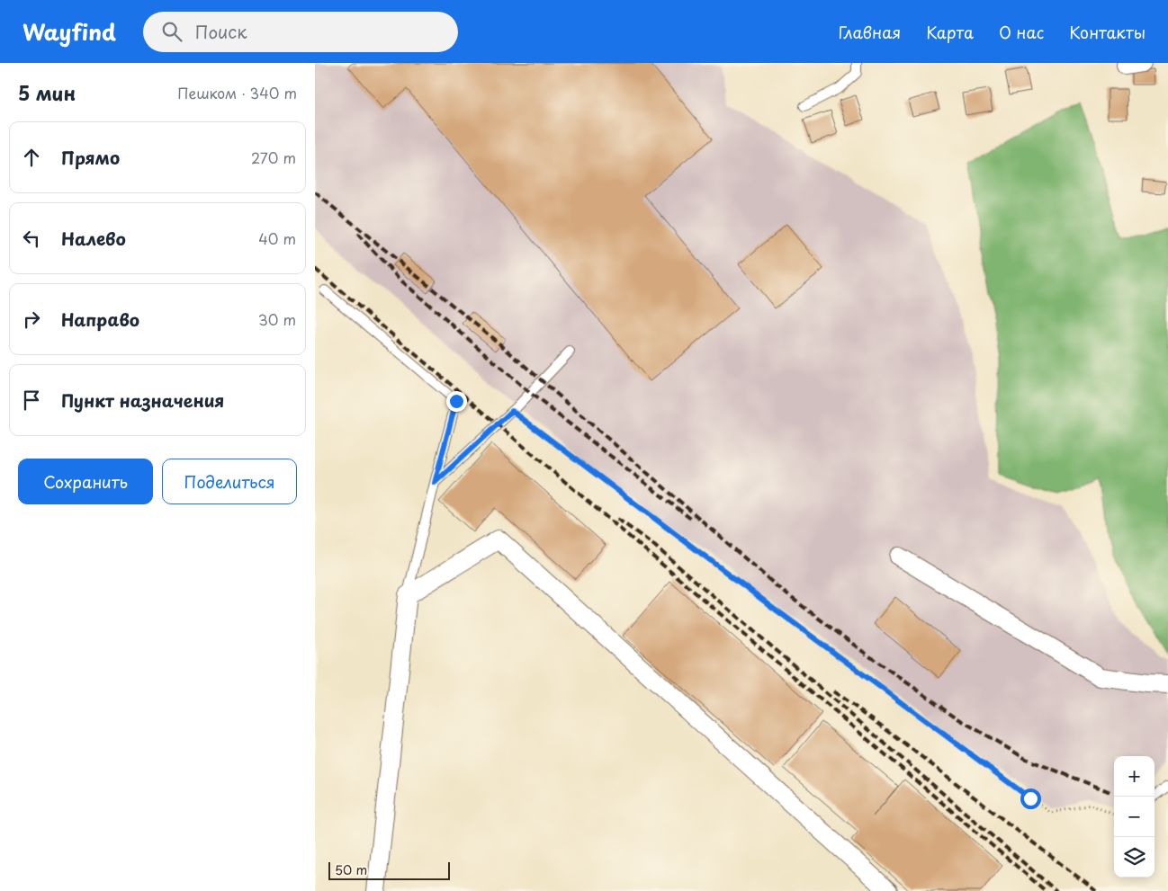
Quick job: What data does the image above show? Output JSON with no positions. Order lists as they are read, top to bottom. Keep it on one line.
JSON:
{"scale_bar":"50 m","page":{"header":"Wayfind","search":"Поиск","nav":["Главная","Карта","О нас","Контакты"],"heading":["5 мин","Пешком · 340 m"],"list":[["Прямо","270 m"],["Налево","40 m"],["Направо","30 m"],"Пункт назначения"],"buttons":["Сохранить","Поделиться"],"map_buttons":["+","−"],"scale":"50 m"}}
